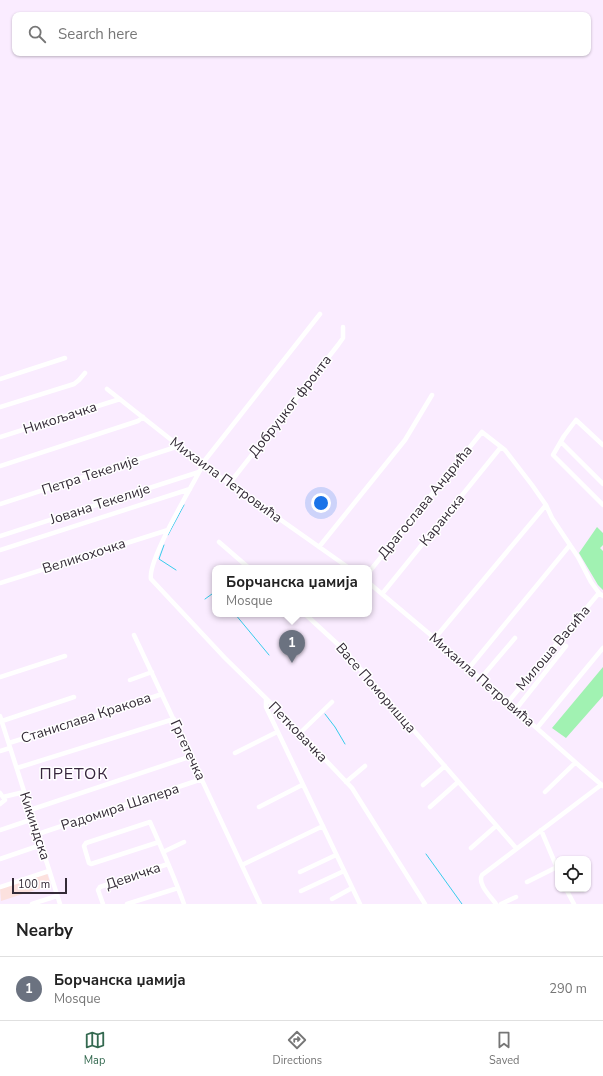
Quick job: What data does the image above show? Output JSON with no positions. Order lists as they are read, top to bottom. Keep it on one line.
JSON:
{"streets":{"street":["Добруџког фронта","Никољачка","Петра Текелије","Михаила Петровића","Драгослава Андрића","Јована Текелије","Каранска","Великохочка","Милоша Васића","Васе Поморишца","Станислава Кракова","Петковачка","Гргетечка","Радомира Шапера","Кикиндска","Девичка"]},"crossings":[["Добруџког фронта","Михаила Петровића"],["Никољачка","Михаила Петровића"],["Петра Текелије","Михаила Петровића"],["Михаила Петровића","Каранска"],["Михаила Петровића","Милоша Васића"],["Драгослава Андрића","Каранска"],["Великохочка","Петковачка"],["Станислава Кракова","Гргетечка"],["Станислава Кракова","Кикиндска"],["Гргетечка","Радомира Шапера"],["Радомира Шапера","Кикиндска"]],"districts":["ПРЕТОК"],"scale_bar":"100 m","page":{"search":"Search here","popup":["Борчанска џамија","Mosque"],"pins":"1","scale":"100 m","heading":"Nearby","list":[{"mark":"1","name":"Борчанска џамија","note":"Mosque","value":"290 m"}],"nav":["Map","Directions","Saved"]}}
